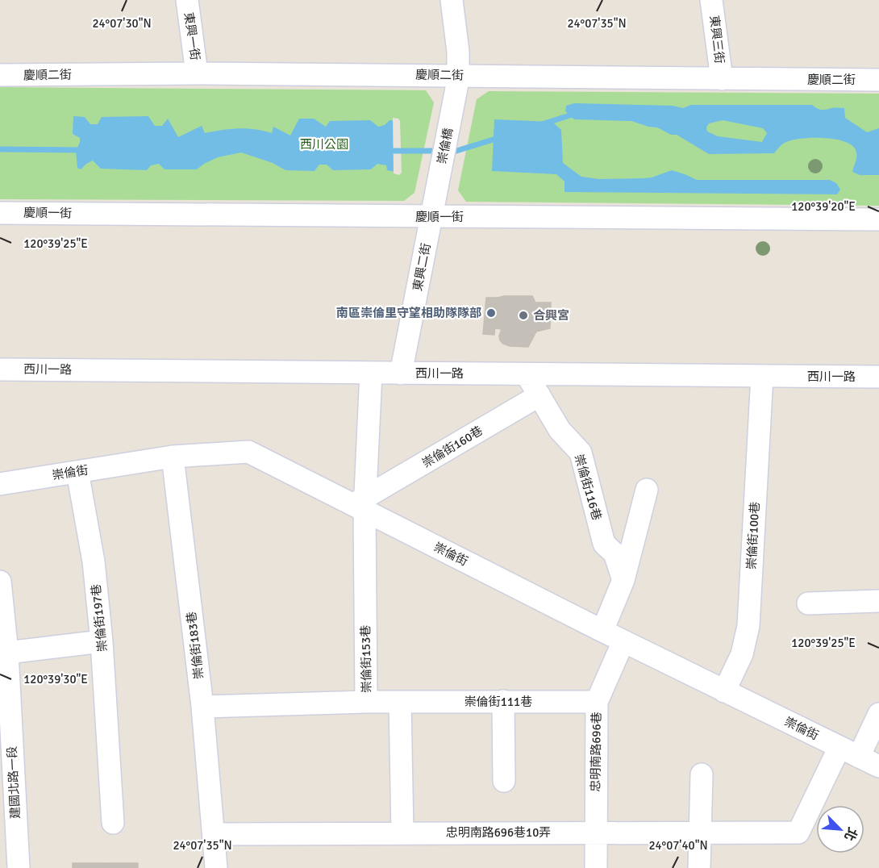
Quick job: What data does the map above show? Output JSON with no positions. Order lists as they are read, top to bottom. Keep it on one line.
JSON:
{"streets":{"street":["東興一街","東興三街","慶順二街","崇倫橋","慶順一街","東興二街","西川一路","崇倫街160巷","崇倫街","崇倫街116巷","崇倫街100巷","崇倫街197巷","崇倫街183巷","崇倫街153巷","崇倫街111巷","忠明南路696巷","建國北路一段","忠明南路696巷10弄"]},"crossings":[["東興一街","慶順二街"],["東興三街","慶順二街"],["慶順二街","崇倫橋"],["崇倫橋","慶順一街"],["崇倫橋","東興二街"],["慶順一街","東興二街"],["東興二街","西川一路"],["西川一路","崇倫街116巷"],["西川一路","崇倫街100巷"],["崇倫街160巷","崇倫街"],["崇倫街160巷","崇倫街116巷"],["崇倫街160巷","崇倫街153巷"],["崇倫街","崇倫街100巷"],["崇倫街","崇倫街197巷"],["崇倫街","崇倫街183巷"],["崇倫街","崇倫街153巷"],["崇倫街","忠明南路696巷"],["崇倫街","忠明南路696巷10弄"],["崇倫街183巷","崇倫街153巷"],["崇倫街153巷","崇倫街111巷"],["崇倫街111巷","忠明南路696巷"],["忠明南路696巷","忠明南路696巷10弄"]],"parks":["西川公園"],"places":["南區崇倫里守望相助隊隊部","合興宮"],"north":"bottom right","coordinates":["24°07'30\"N","24°07'35\"N","120°39'20\"E","120°39'25\"E","120°39'30\"E","24°07'40\"N"]}
